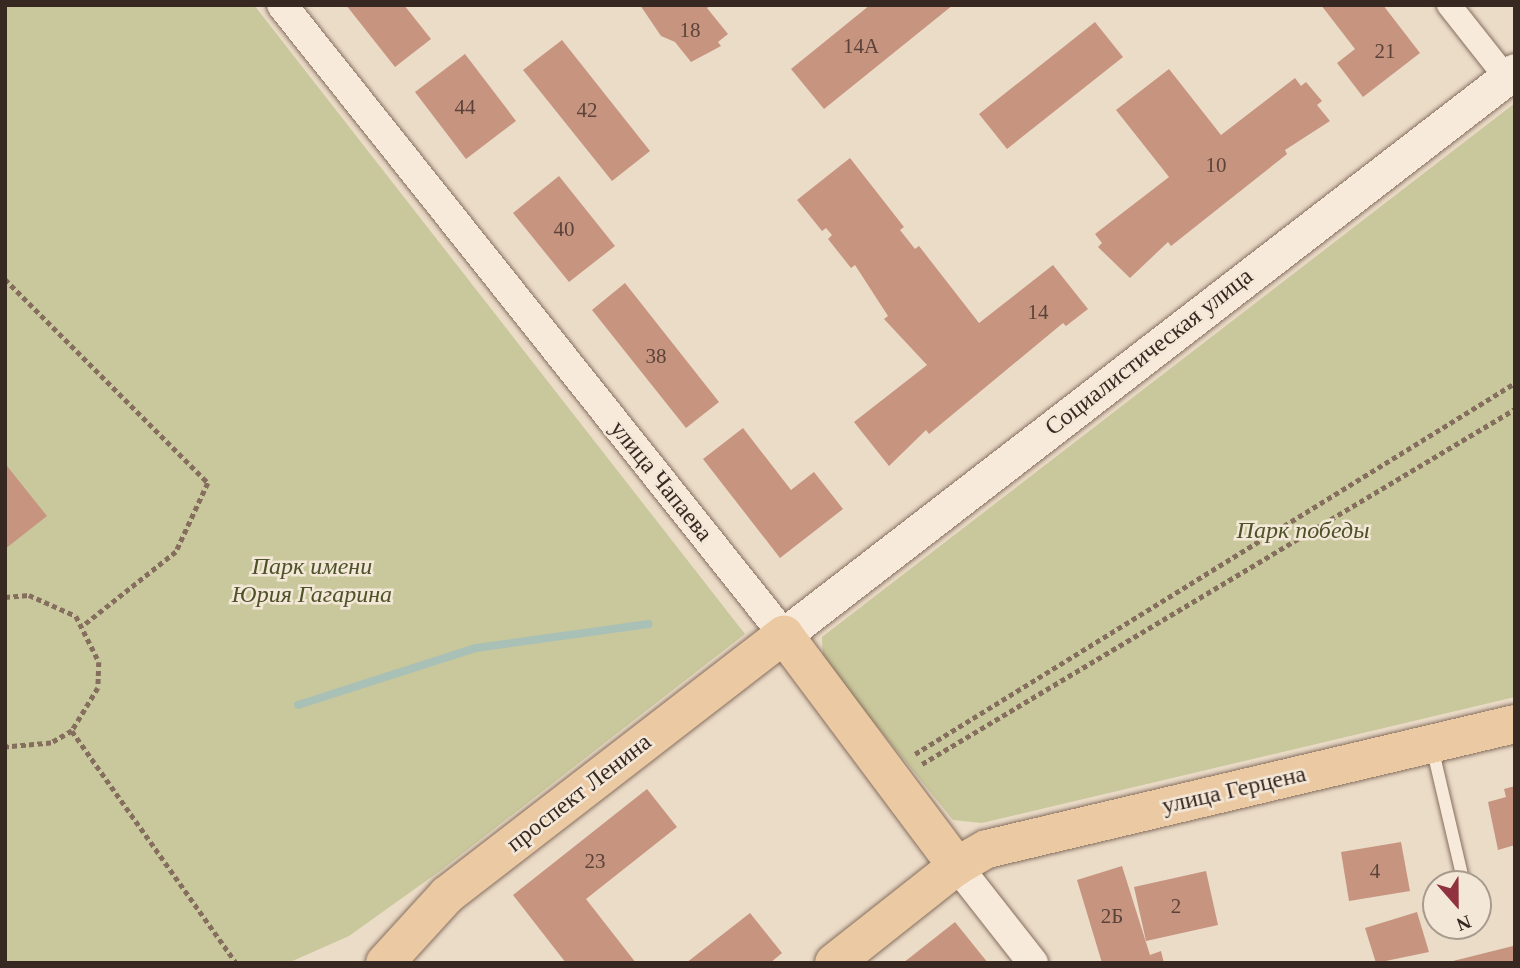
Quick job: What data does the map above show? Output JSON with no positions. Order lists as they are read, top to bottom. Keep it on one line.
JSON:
{"streets":{"main road":["Социалистическая улица","улица Чапаева","улица Герцена","проспект Ленина"]},"crossings":[["Социалистическая улица","улица Чапаева"],["Социалистическая улица","проспект Ленина"],["улица Чапаева","улица Герцена"],["улица Чапаева","проспект Ленина"]],"parks":["Парк победы","Парк имени Юрия Гагарина"],"house_numbers":["18","14А","21","44","42","10","40","14","38","23","4","2","2Б"],"north":"bottom"}
